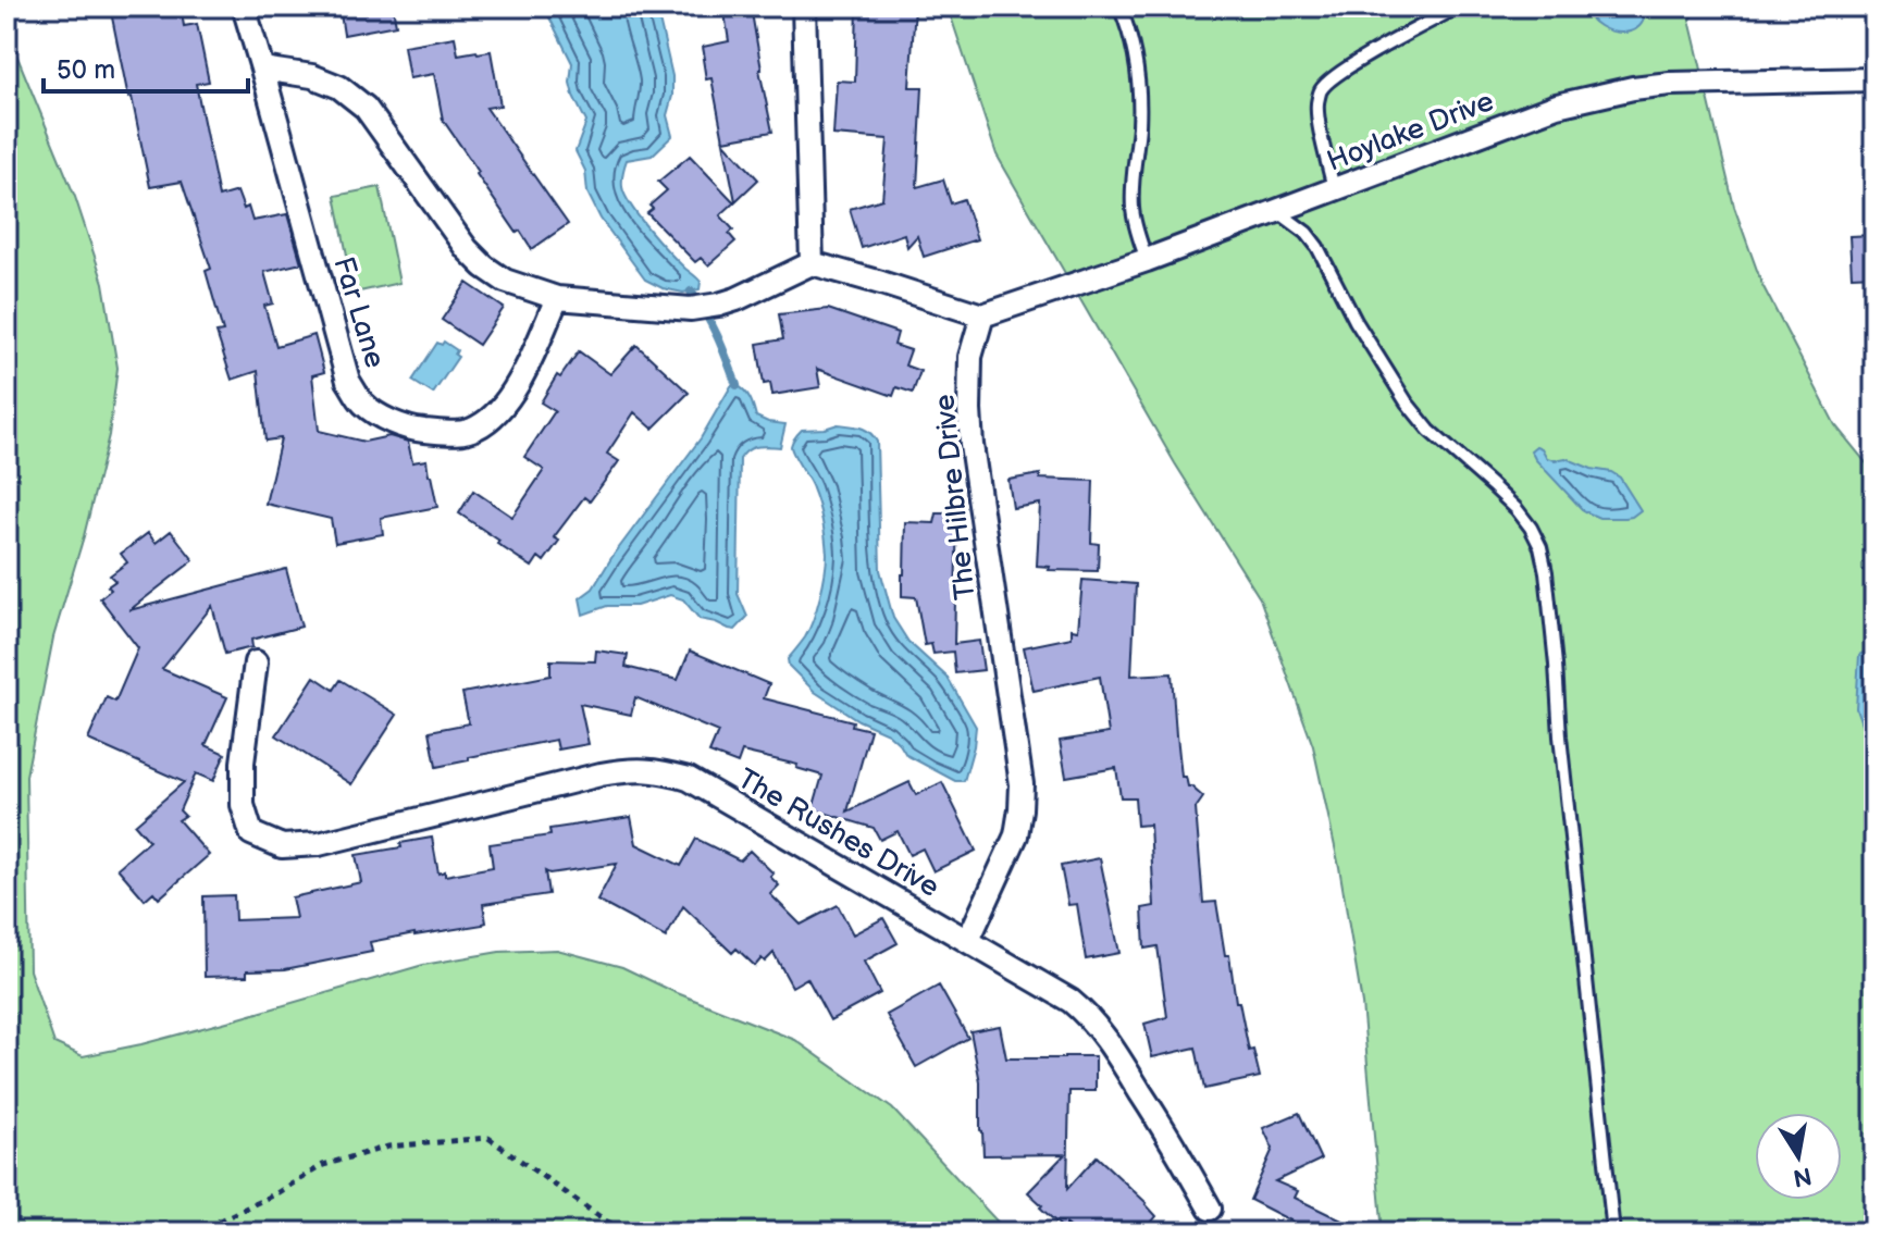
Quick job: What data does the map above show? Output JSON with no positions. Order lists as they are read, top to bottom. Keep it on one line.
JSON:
{"streets":{"street":["Hoylake Drive","Far Lane","The Hilbre Drive","The Rushes Drive"]},"crossings":[["Hoylake Drive","The Hilbre Drive"],["The Hilbre Drive","The Rushes Drive"]],"scale_bar":"50 m","north":"bottom"}
